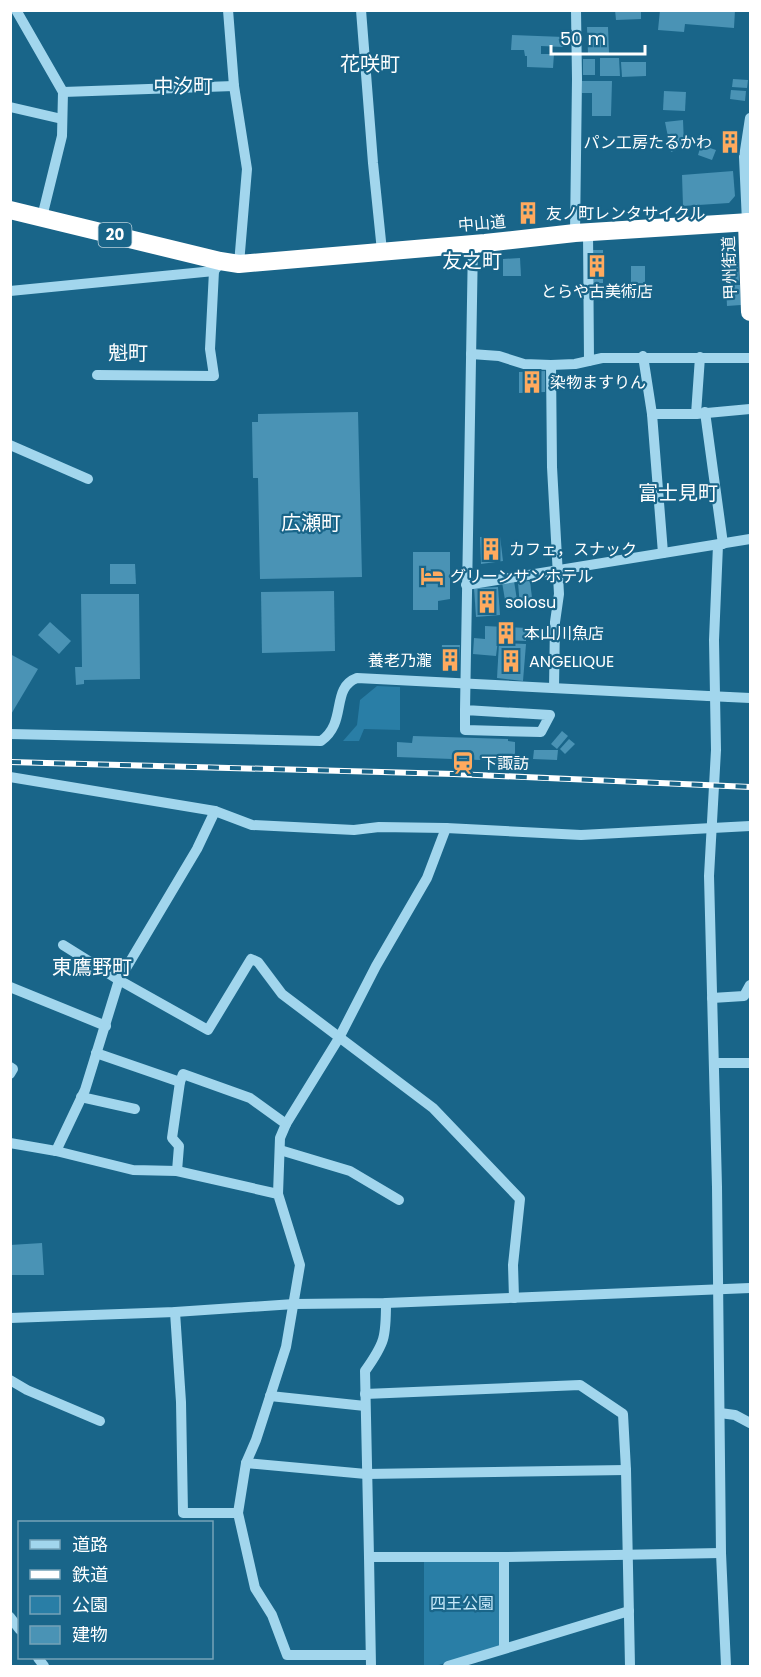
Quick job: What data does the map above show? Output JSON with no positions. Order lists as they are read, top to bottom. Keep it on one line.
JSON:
{"streets":{"highway":["中山道","20","甲州街道"]},"crossings":[["中山道","20"],["中山道","甲州街道"]],"districts":["花咲町","中汐町","友之町","魁町","富士見町","広瀬町","東鷹野町"],"parks":["四王公園"],"places":{"building":["パン工房たるかわ","友ノ町レンタサイクル","とらや古美術店","染物ますりん","カフェ，スナック","solosu","本山川魚店","養老乃瀧","ANGELIQUE"],"hotel":["グリーンサンホテル"],"station":["下諏訪"]},"legend":["道路","鉄道","公園","建物"],"scale_bar":"50 m"}
